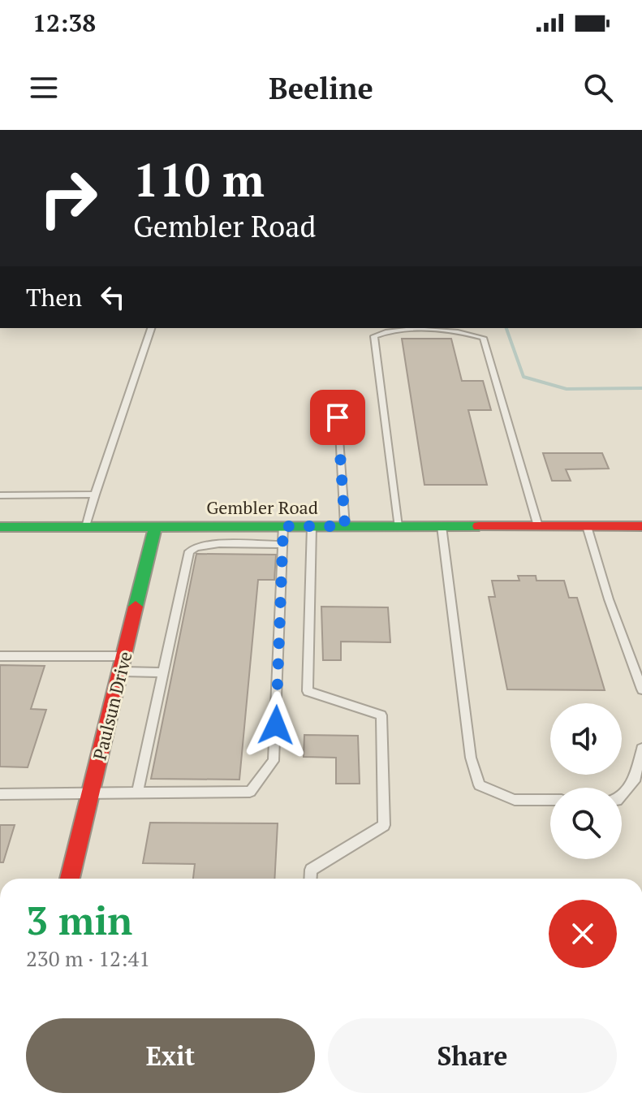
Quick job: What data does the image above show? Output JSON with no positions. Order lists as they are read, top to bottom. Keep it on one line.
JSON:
{"streets":{"main road":["Gembler Road","Paulsun Drive"]},"crossings":[["Gembler Road","Paulsun Drive"]],"page":{"status":"12:38","header":"Beeline","turn":["110 m","Gembler Road"],"then":"Then","heading":["3 min","230 m · 12:41"],"buttons":["Exit","Share"]}}
